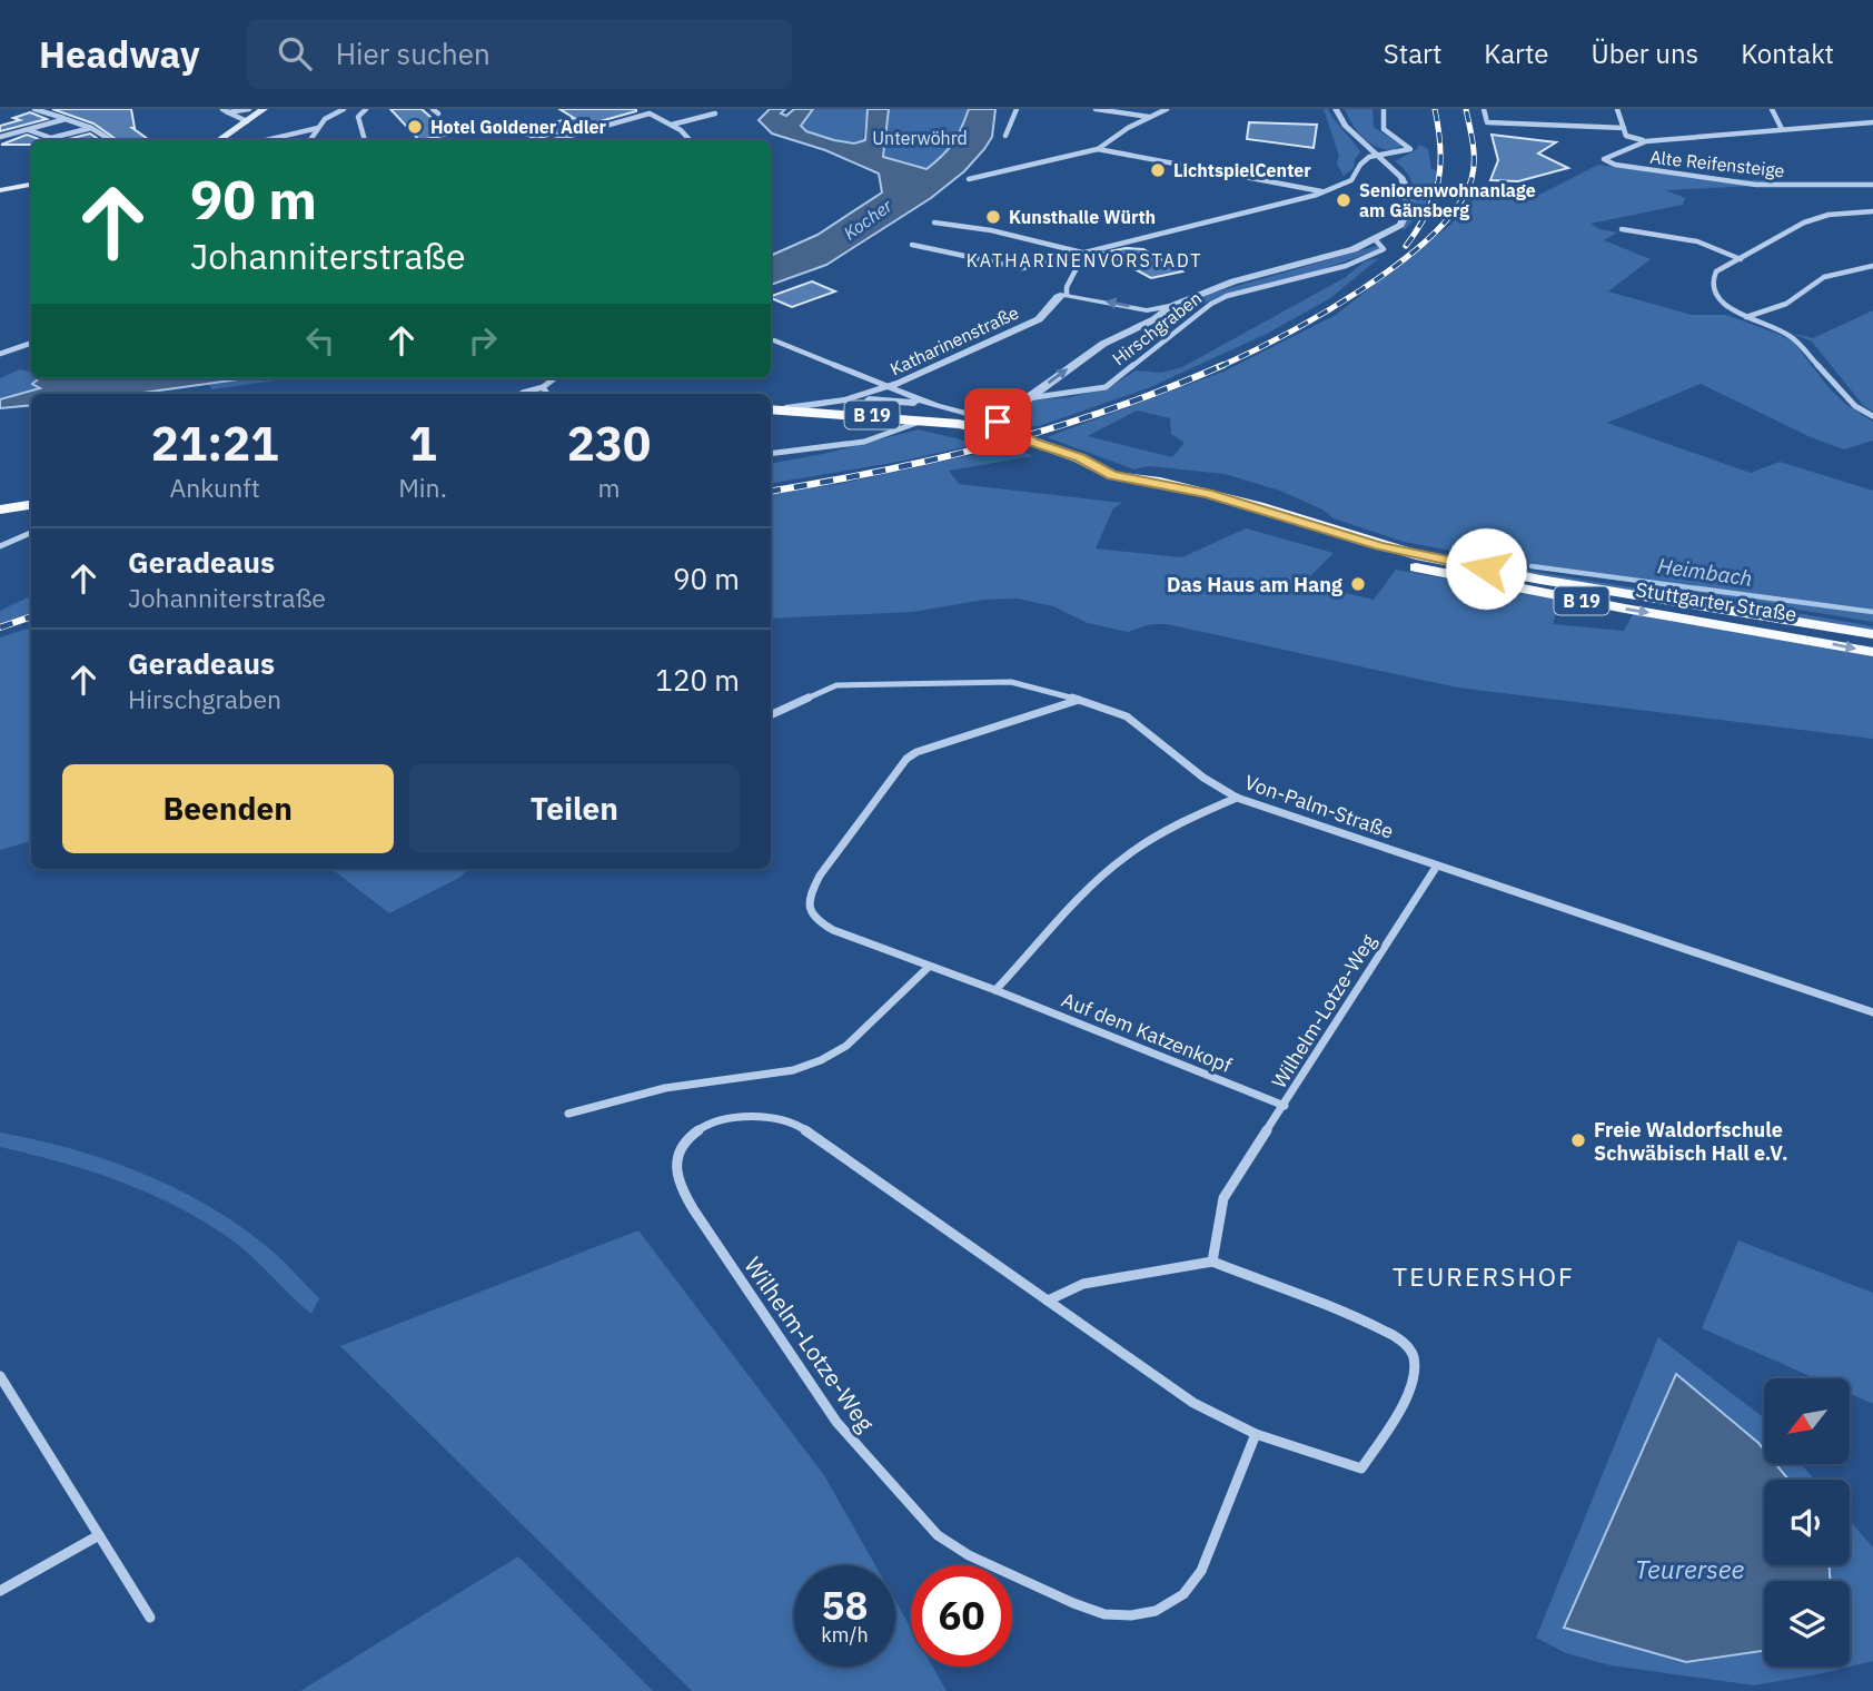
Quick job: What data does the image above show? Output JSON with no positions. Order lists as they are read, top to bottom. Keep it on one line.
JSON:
{"streets":{"main road":["B 19","Stuttgarter Straße"],"street":["Alte Reifensteige","Hirschgraben","Katharinenstraße","Von-Palm-Straße","Wilhelm-Lotze-Weg","Auf dem Katzenkopf"]},"crossings":[["Katharinenstraße","B 19"],["B 19","Stuttgarter Straße"],["Von-Palm-Straße","Wilhelm-Lotze-Weg"],["Von-Palm-Straße","Auf dem Katzenkopf"],["Wilhelm-Lotze-Weg","Auf dem Katzenkopf"]],"districts":["KATHARINENVORSTADT","TEURERSHOF"],"water":["Kocher","Heimbach","Teurersee"],"parks":["Unterwöhrd"],"places":["Hotel Goldener Adler","LichtspielCenter","Seniorenwohnanlage am Gänsberg","Kunsthalle Würth","Das Haus am Hang","Freie Waldorfschule Schwäbisch Hall e.V."],"north":"bottom left","page":{"header":"Headway","search":"Hier suchen","nav":["Start","Karte","Über uns","Kontakt"],"turn":["90 m","Johanniterstraße"],"eta":["21:21","Ankunft","1","Min.","230","m"],"list":[{"name":"Geradeaus","note":"Johanniterstraße","value":"90 m"},{"name":"Geradeaus","note":"Hirschgraben","value":"120 m"}],"buttons":["Beenden","Teilen"],"speed":"58 km/h","limit":"60"}}
